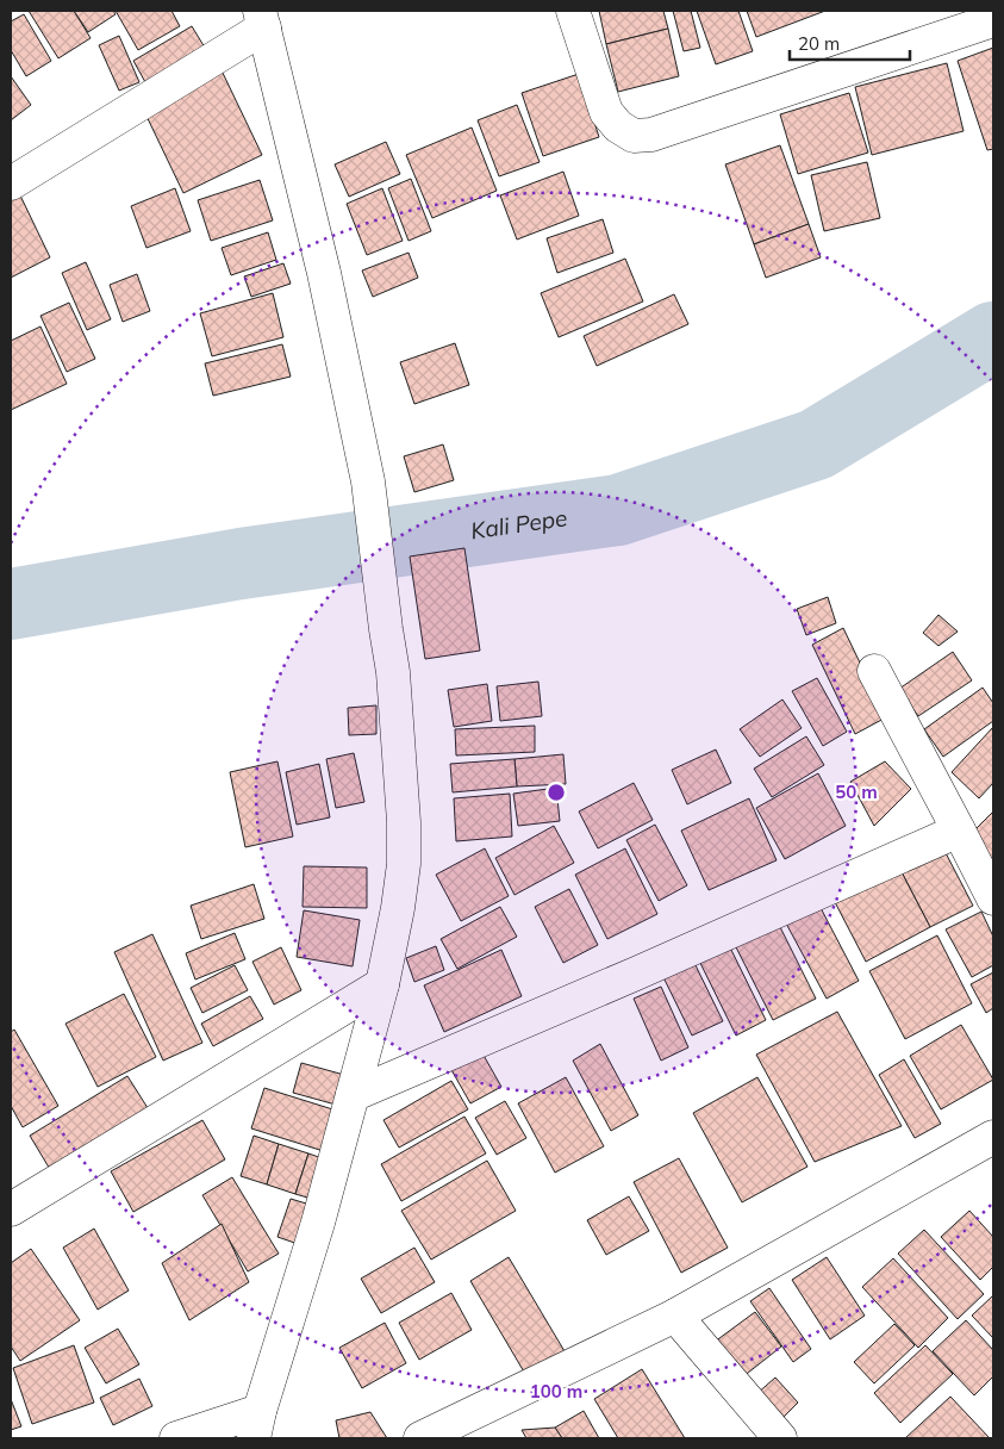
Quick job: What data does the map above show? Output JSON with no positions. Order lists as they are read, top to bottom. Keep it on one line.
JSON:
{"water":["Kali Pepe"],"scale_bar":"20 m","rings":["50 m","100 m"]}
